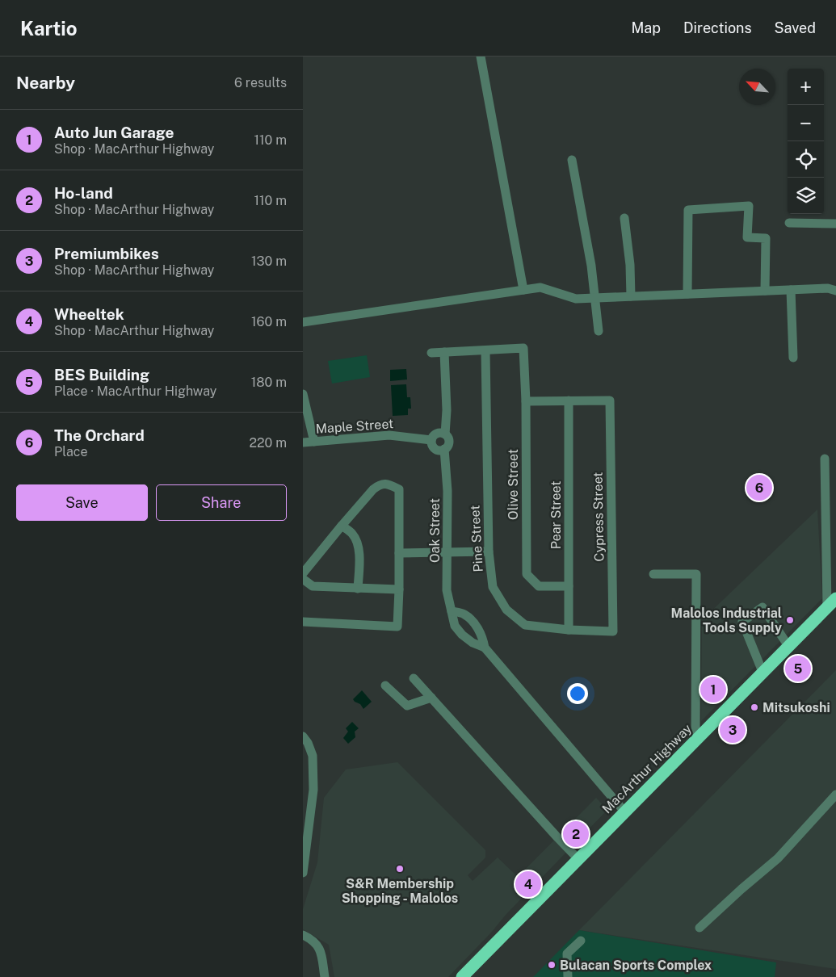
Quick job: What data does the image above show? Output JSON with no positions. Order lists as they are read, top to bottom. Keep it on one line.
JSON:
{"streets":{"highway":["MacArthur Highway"],"street":["Maple Street","Olive Street","Pear Street","Cypress Street","Oak Street","Pine Street"]},"crossings":[["Maple Street","Oak Street"],["Olive Street","Pear Street"],["Olive Street","Pine Street"],["Pear Street","Cypress Street"],["Pear Street","Pine Street"],["Cypress Street","Pine Street"]],"places":["Malolos Industrial Tools Supply","Mitsukoshi","S&R Membership Shopping - Malolos","Bulacan Sports Complex"],"north":"top left","page":{"header":"Kartio","nav":["Map","Directions","Saved"],"heading":["Nearby","6 results"],"map_buttons":["+","−"],"list":[{"mark":"1","name":"Auto Jun Garage","note":"Shop · MacArthur Highway","value":"110 m"},{"mark":"2","name":"Ho-land","note":"Shop · MacArthur Highway","value":"110 m"},{"mark":"3","name":"Premiumbikes","note":"Shop · MacArthur Highway","value":"130 m"},{"mark":"4","name":"Wheeltek","note":"Shop · MacArthur Highway","value":"160 m"},{"mark":"5","name":"BES Building","note":"Place · MacArthur Highway","value":"180 m"},{"mark":"6","name":"The Orchard","note":"Place","value":"220 m"}],"buttons":["Save","Share"],"pins":["6","5","1","3","2","4"]}}
